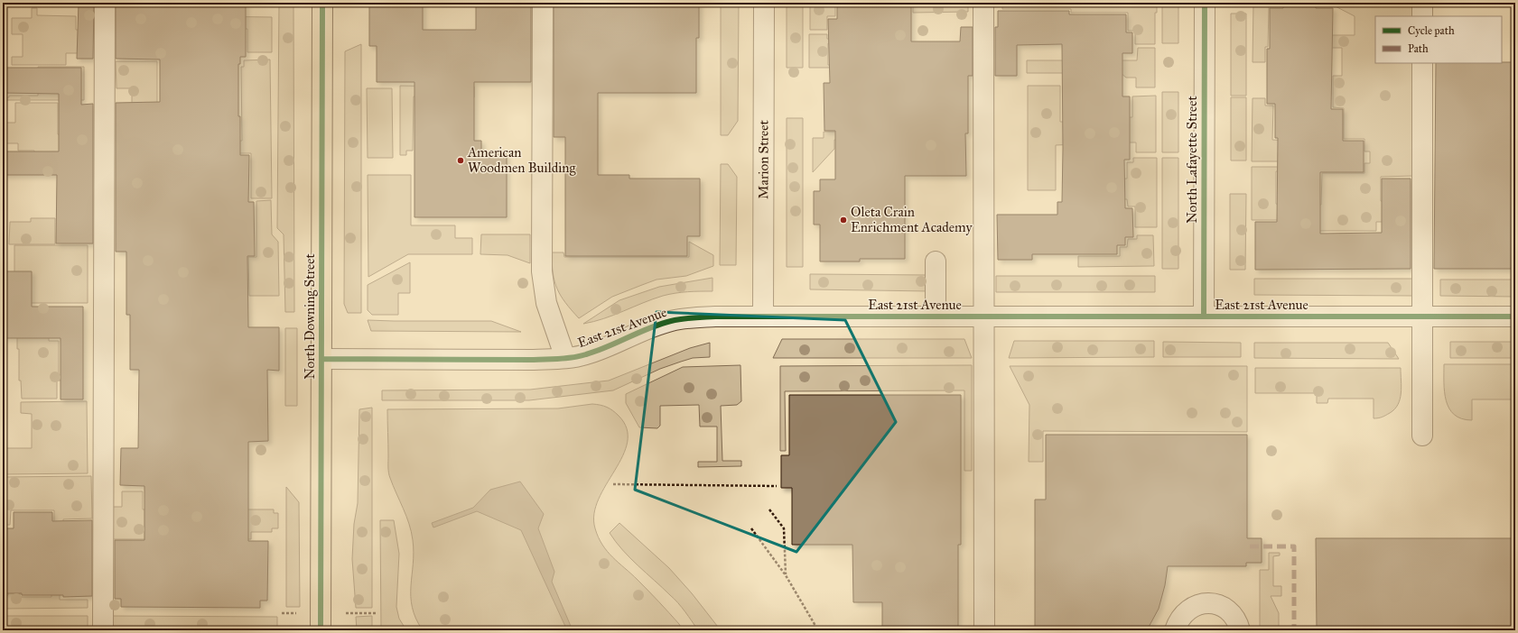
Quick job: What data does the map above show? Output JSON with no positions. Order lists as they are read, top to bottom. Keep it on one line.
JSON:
{"streets":{"main road":["North Downing Street"],"street":["Marion Street","North Lafayette Street","East 21st Avenue"]},"crossings":[["Marion Street","East 21st Avenue"],["North Lafayette Street","East 21st Avenue"],["East 21st Avenue","North Downing Street"]],"places":["American Woodmen Building","Oleta Crain Enrichment Academy"],"legend":["Cycle path","Path"]}
